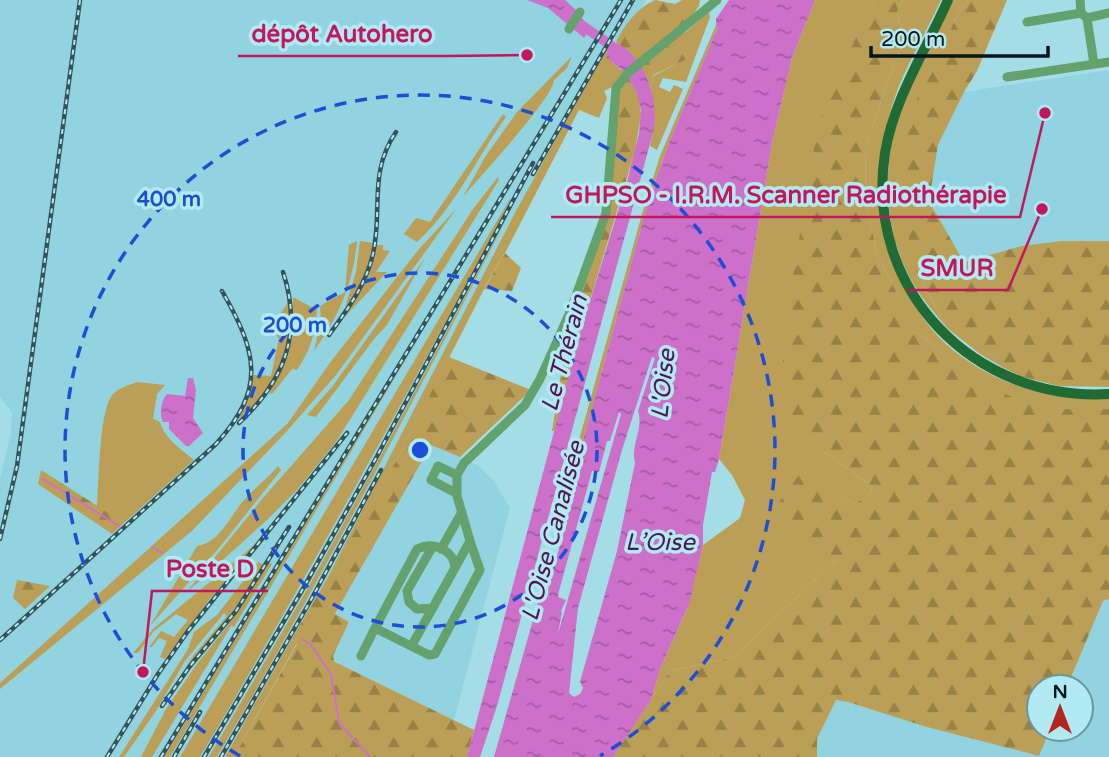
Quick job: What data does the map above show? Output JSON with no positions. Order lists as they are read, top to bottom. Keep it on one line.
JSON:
{"water":["Le Thérain","L'Oise","L'Oise Canalisée","L’Oise"],"places":["dépôt Autohero","GHPSO - I.R.M. Scanner Radiothérapie","SMUR","Poste D"],"scale_bar":"200 m","north":"top","rings":["400 m","200 m"]}
